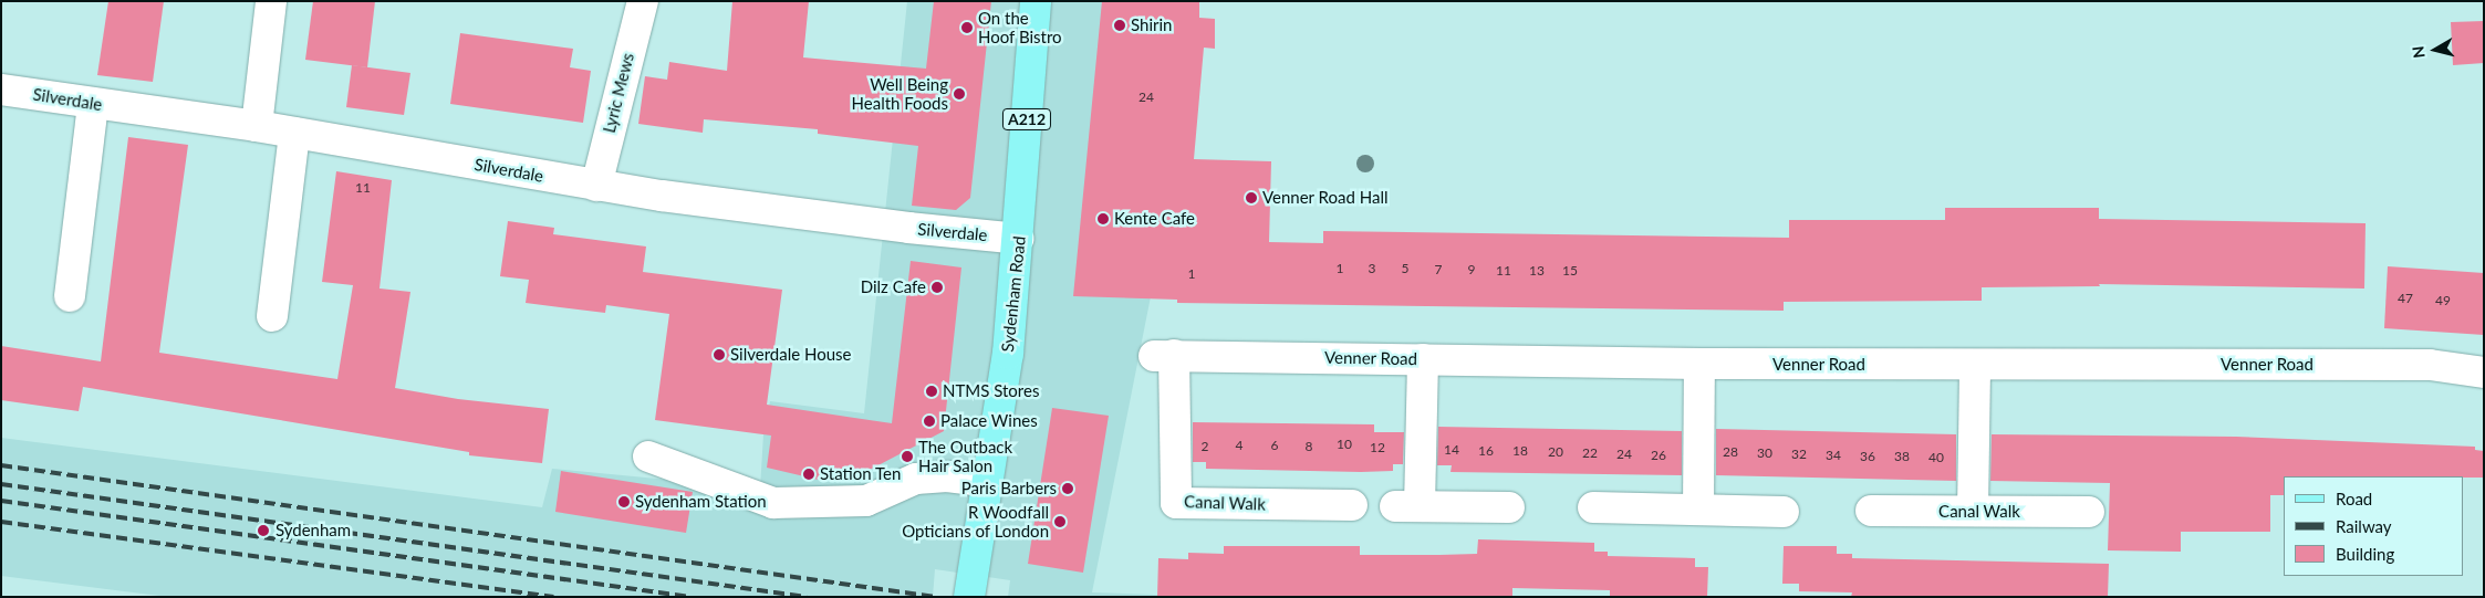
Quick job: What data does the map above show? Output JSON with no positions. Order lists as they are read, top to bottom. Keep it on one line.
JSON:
{"streets":{"main road":["A212","Sydenham Road"],"street":["Lyric Mews","Silverdale","Venner Road","Canal Walk"]},"crossings":[["Lyric Mews","Silverdale"],["Silverdale","Sydenham Road"],["Venner Road","Canal Walk"]],"places":["Shirin","On the Hoof Bistro","Well Being Health Foods","Venner Road Hall","Kente Cafe","Dilz Cafe","Silverdale House","NTMS Stores","Palace Wines","The Outback Hair Salon","Station Ten","Paris Barbers","Sydenham Station","R Woodfall Opticians of London","Sydenham"],"house_numbers":["24","11","1","3","5","7","9","11","13","15","1","47","49","10","4","6","2","8","12","14","16","18","20","28","22","30","24","32","26","34","36","38","40"],"legend":["Road","Railway","Building"],"north":"left"}
